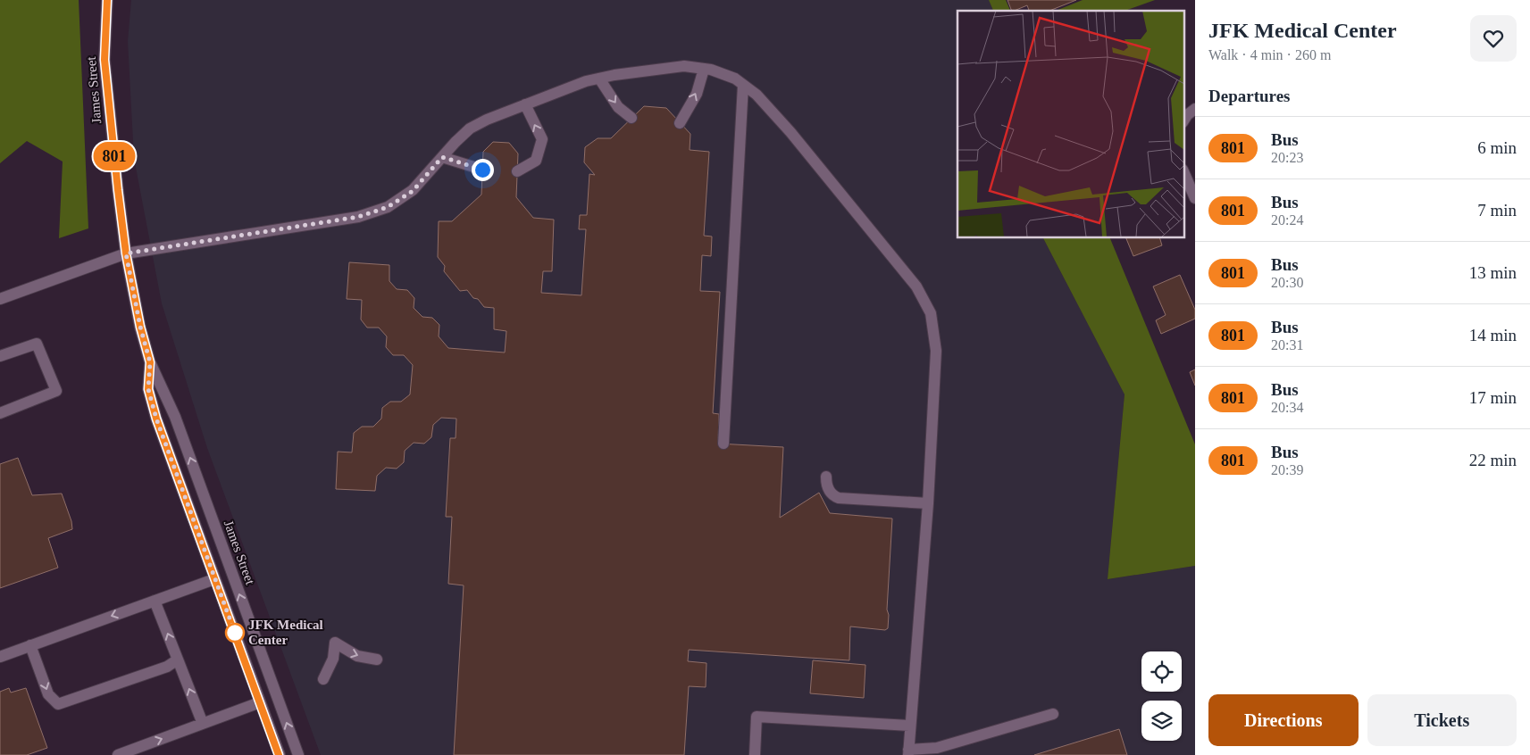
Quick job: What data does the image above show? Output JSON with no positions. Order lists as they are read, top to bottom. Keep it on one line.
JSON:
{"streets":{"street":["James Street"]},"places":["JFK Medical Center"],"lines":["bus line 801"],"page":{"on_map":"801","heading":[["JFK Medical Center","Walk · 4 min · 260 m"],"Departures"],"list":[{"mark":"801","name":"Bus","note":"20:23","value":"6 min"},{"mark":"801","name":"Bus","note":"20:24","value":"7 min"},{"mark":"801","name":"Bus","note":"20:30","value":"13 min"},{"mark":"801","name":"Bus","note":"20:31","value":"14 min"},{"mark":"801","name":"Bus","note":"20:34","value":"17 min"},{"mark":"801","name":"Bus","note":"20:39","value":"22 min"}],"buttons":["Directions","Tickets"]}}
